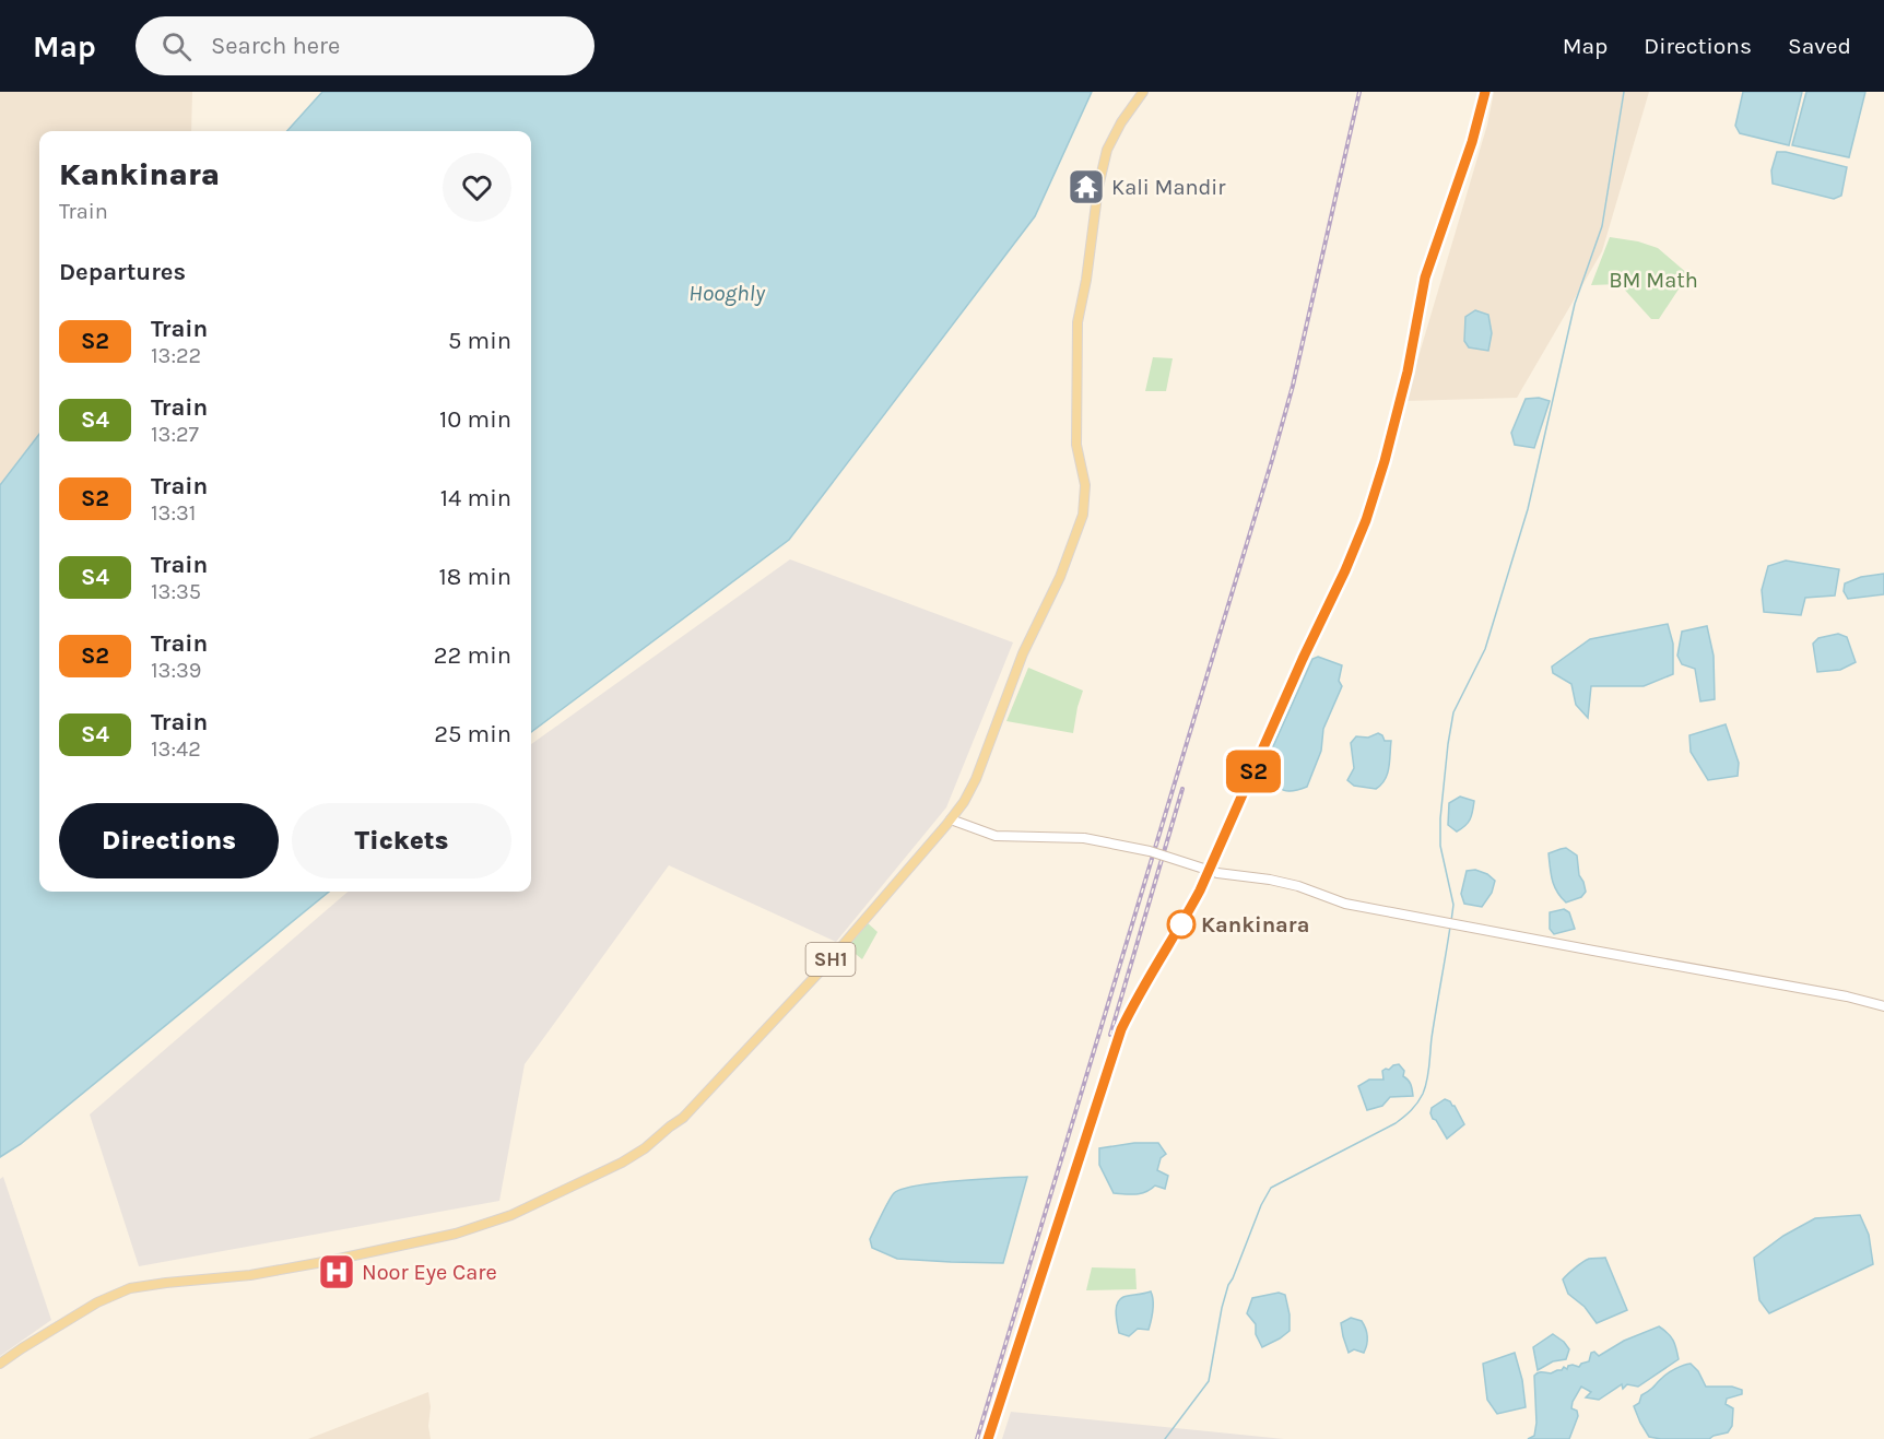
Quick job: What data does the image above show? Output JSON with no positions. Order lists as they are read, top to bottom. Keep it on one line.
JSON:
{"streets":{"main road":["SH1"]},"water":["Hooghly"],"parks":["BM Math"],"places":{"temple":["Kali Mandir"],"other":["Kankinara"],"hospital":["Noor Eye Care"]},"page":{"header":"Map","search":"Search here","nav":["Map","Directions","Saved"],"on_map":"S2","heading":[["Kankinara","Train"],"Departures"],"list":[{"mark":"S2","name":"Train","note":"13:22","value":"5 min"},{"mark":"S4","name":"Train","note":"13:27","value":"10 min"},{"mark":"S2","name":"Train","note":"13:31","value":"14 min"},{"mark":"S4","name":"Train","note":"13:35","value":"18 min"},{"mark":"S2","name":"Train","note":"13:39","value":"22 min"},{"mark":"S4","name":"Train","note":"13:42","value":"25 min"}],"buttons":["Directions","Tickets"]}}
